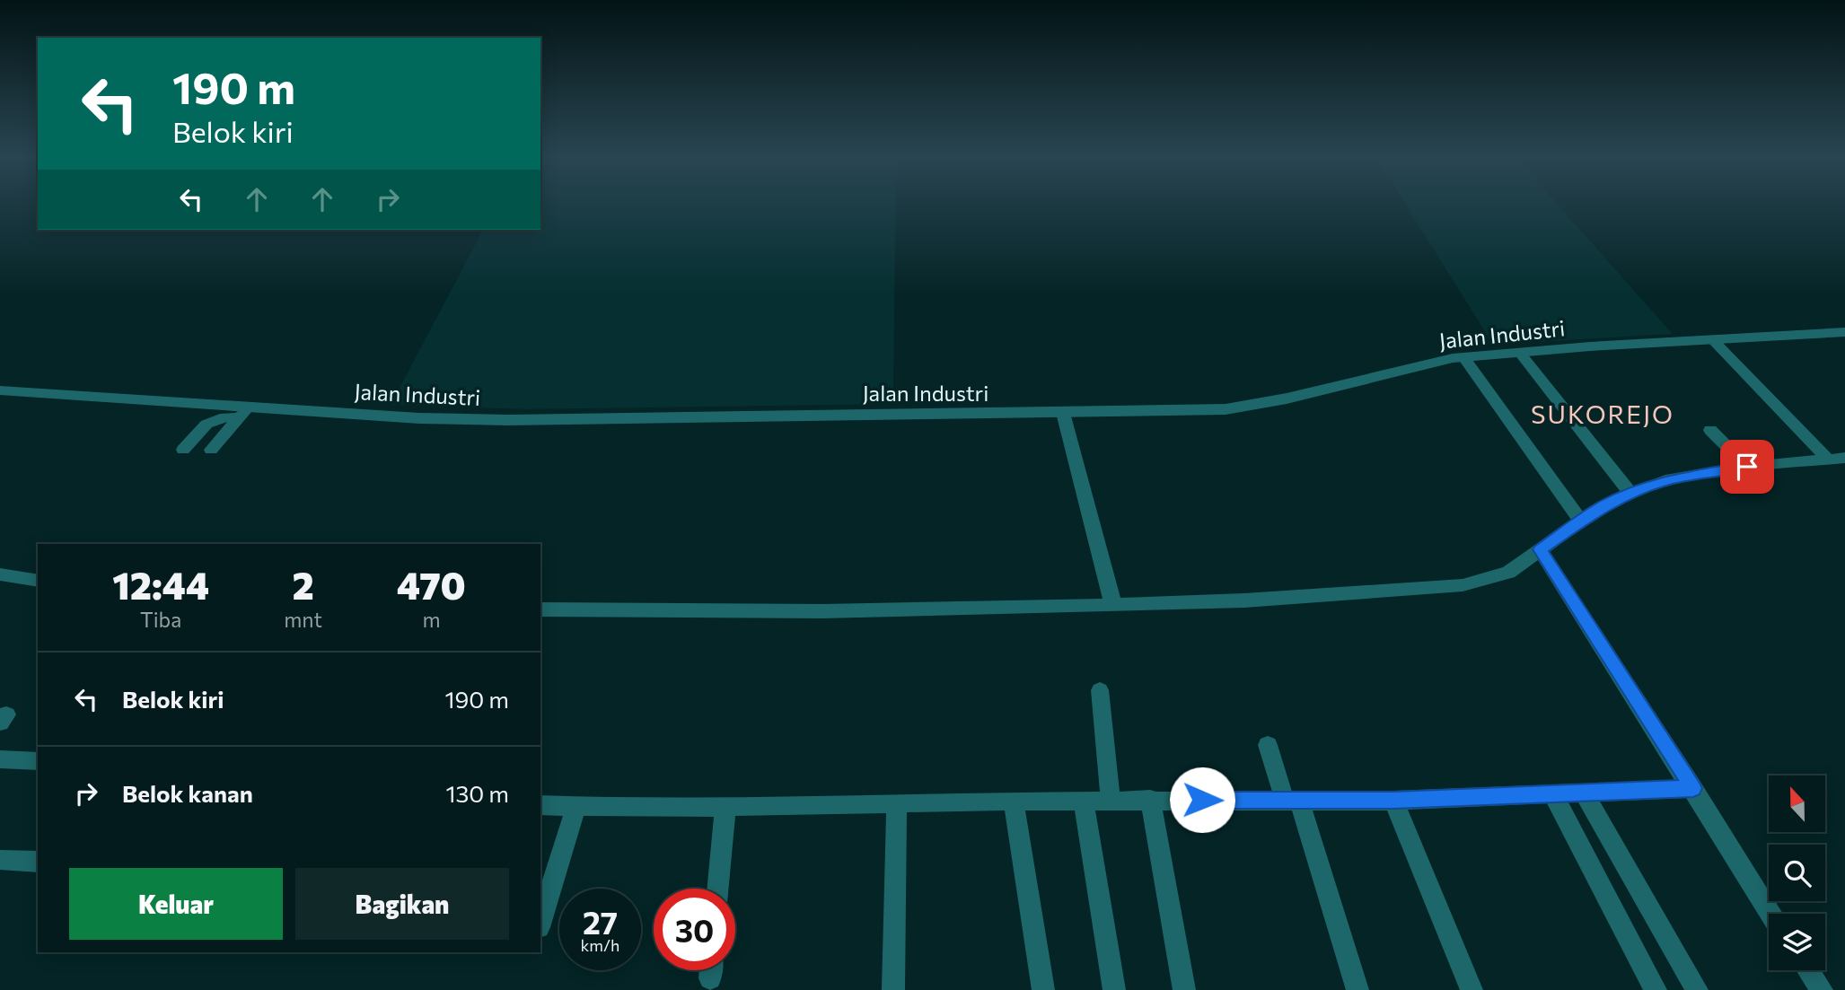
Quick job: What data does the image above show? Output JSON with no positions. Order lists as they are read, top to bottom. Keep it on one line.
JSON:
{"streets":{"street":["Jalan Industri"]},"districts":["SUKOREJO"],"north":"top","page":{"turn":["190 m","Belok kiri"],"eta":["12:44","Tiba","2","mnt","470","m"],"list":[{"name":"Belok kiri","value":"190 m"},{"name":"Belok kanan","value":"130 m"}],"buttons":["Keluar","Bagikan"],"speed":"27 km/h","limit":"30"}}
